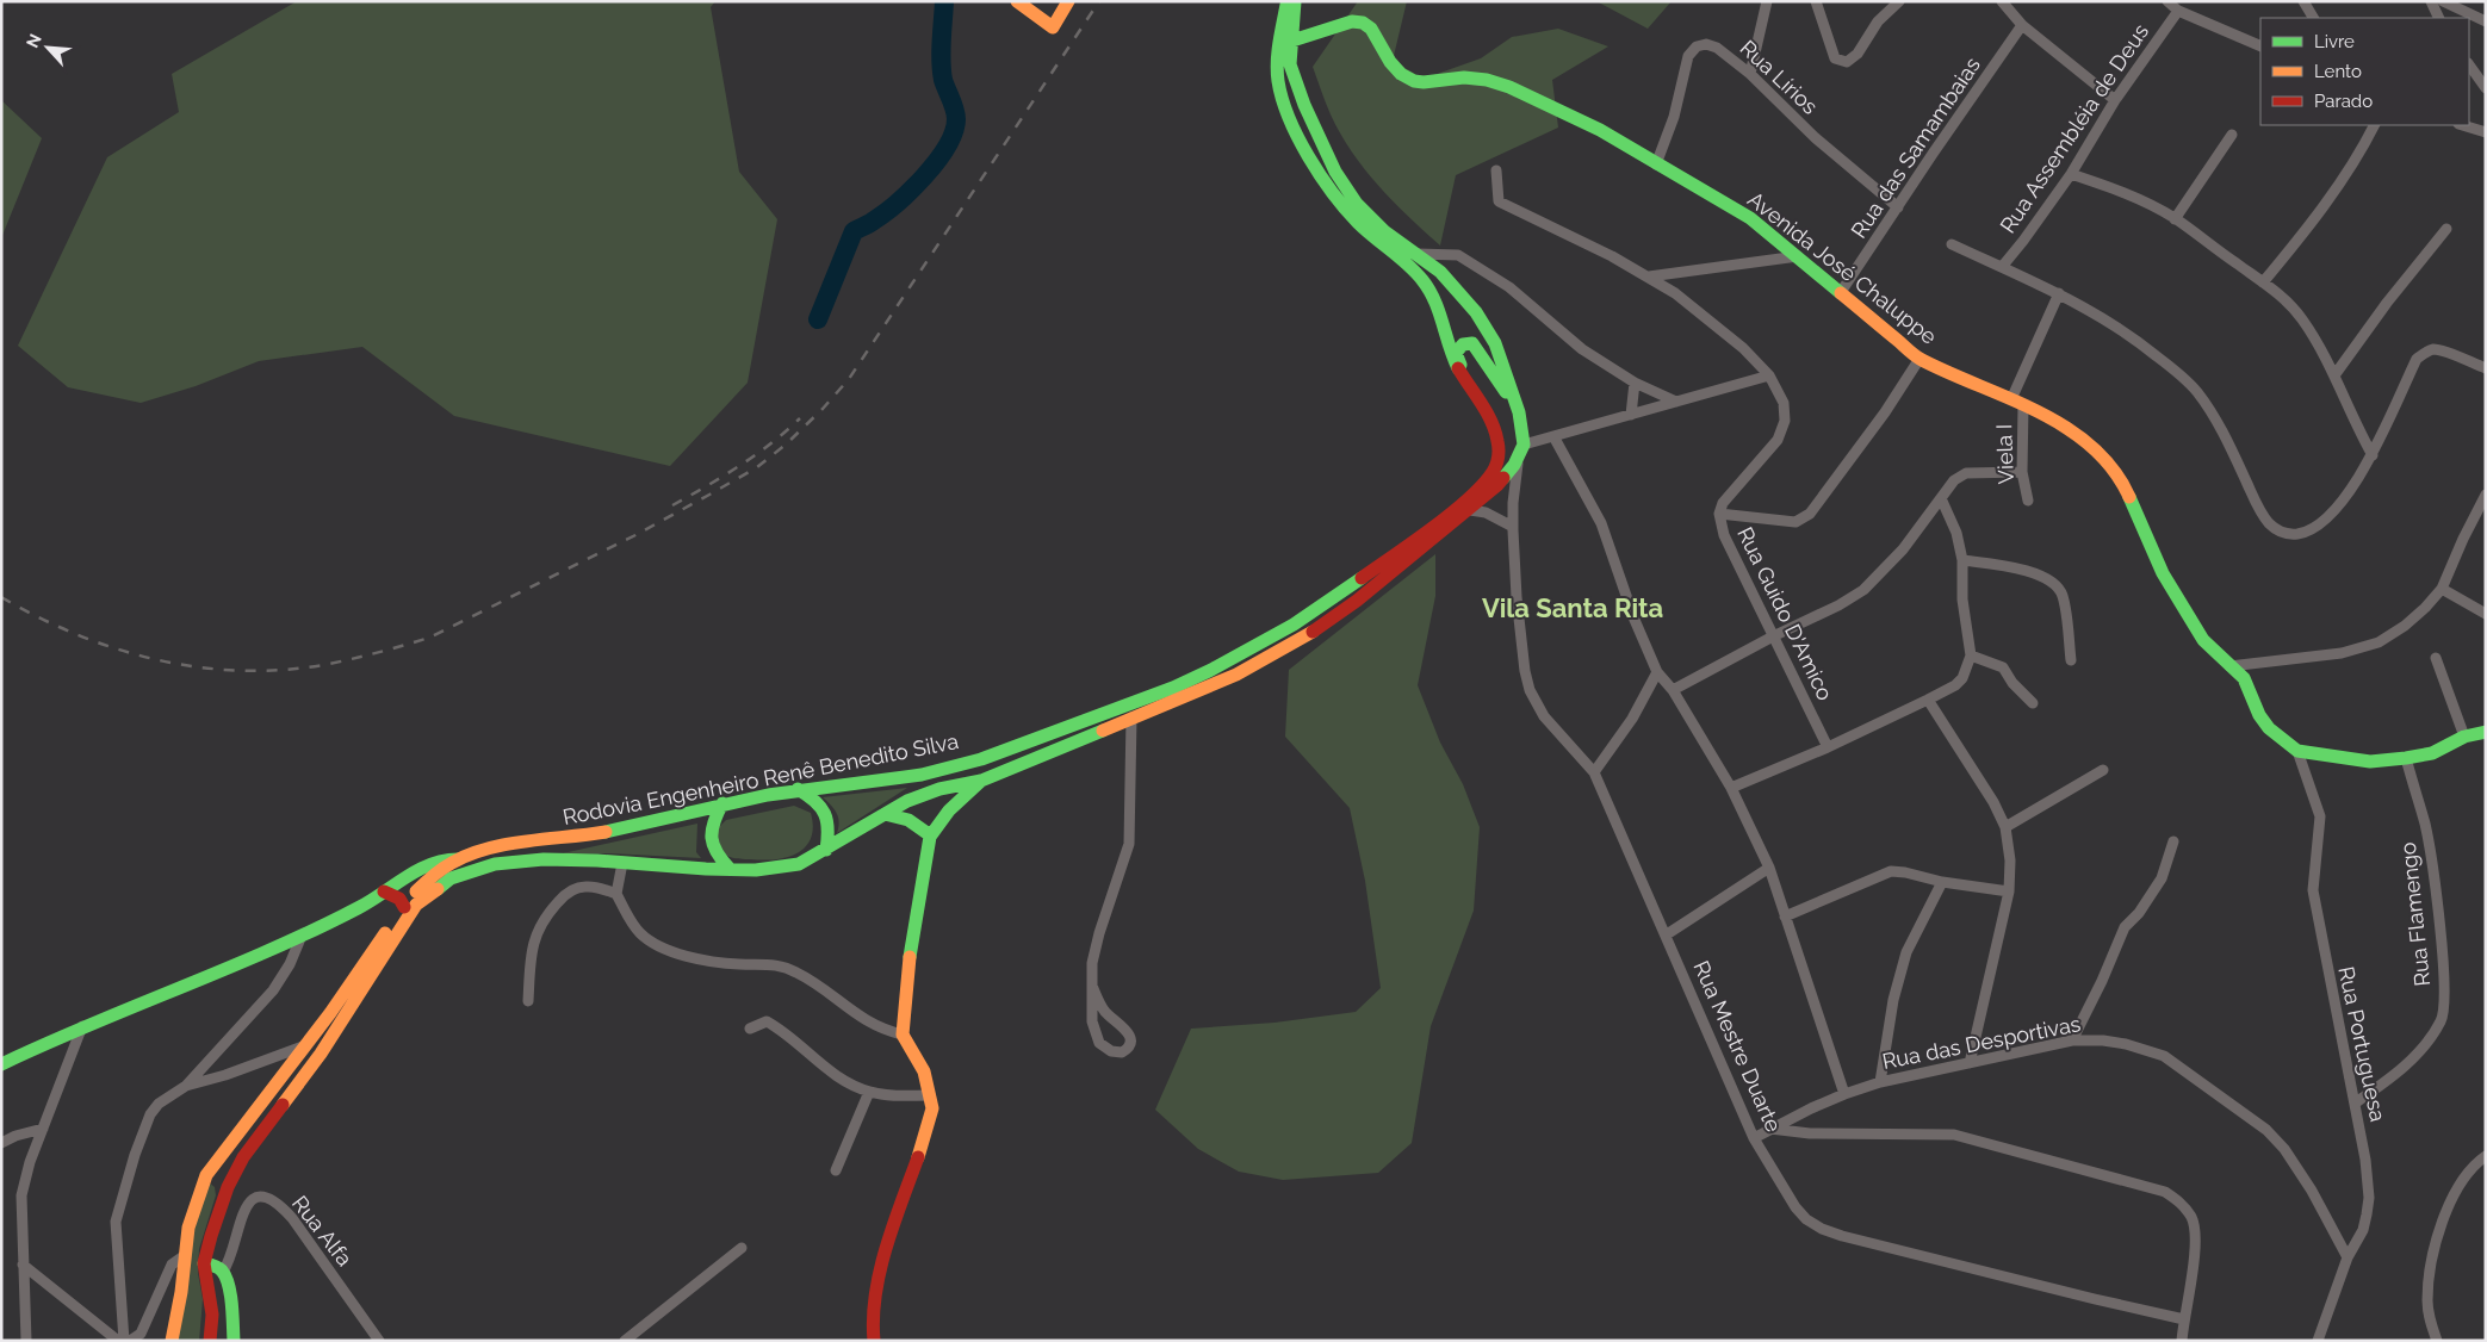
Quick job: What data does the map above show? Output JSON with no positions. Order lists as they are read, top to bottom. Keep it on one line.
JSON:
{"streets":{"main road":["Avenida José Chaluppe","Rodovia Engenheiro Renê Benedito Silva"],"street":["Rua Lírios","Rua Assembléia de Deus","Rua das Samambaias","Viela I","Rua Guido D'Amico","Rua Flamengo","Rua das Desportivas","Rua Portuguesa","Rua Mestre Duarte","Rua Alfa"]},"crossings":[["Rua Lírios","Rua das Samambaias"],["Rua Lírios","Avenida José Chaluppe"],["Rua das Samambaias","Avenida José Chaluppe"],["Avenida José Chaluppe","Viela I"],["Avenida José Chaluppe","Rua Flamengo"],["Avenida José Chaluppe","Rua Portuguesa"],["Rodovia Engenheiro Renê Benedito Silva","Rua Mestre Duarte"],["Rua Flamengo","Rua Portuguesa"],["Rua das Desportivas","Rua Portuguesa"],["Rua das Desportivas","Rua Mestre Duarte"]],"districts":["Vila Santa Rita"],"legend":["Livre","Lento","Parado"],"north":"top left"}
